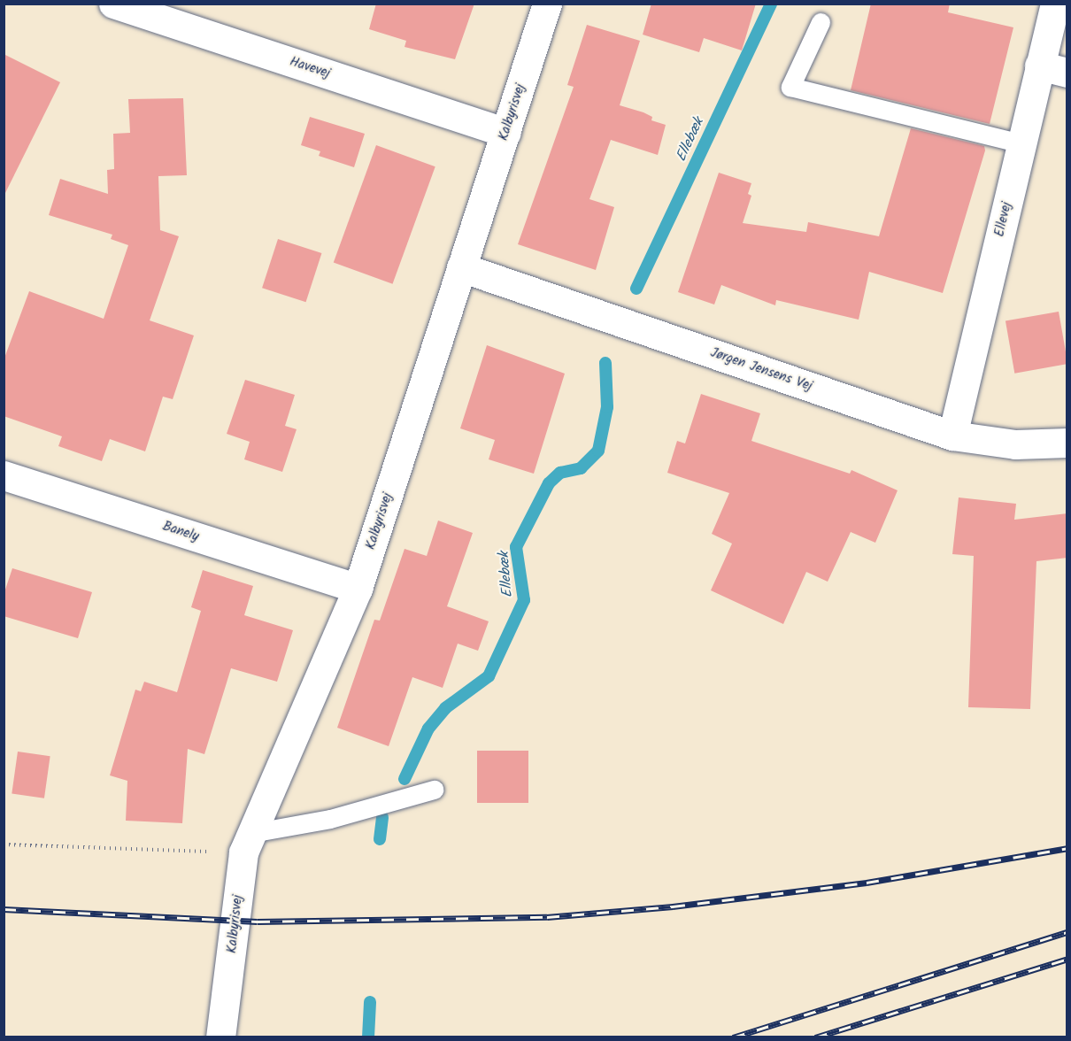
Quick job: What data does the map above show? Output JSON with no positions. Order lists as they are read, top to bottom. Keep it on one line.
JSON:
{"streets":{"street":["Havevej","Kalbyrisvej","Ellevej","Jørgen Jensens Vej","Banely"]},"crossings":[["Havevej","Kalbyrisvej"],["Kalbyrisvej","Jørgen Jensens Vej"],["Kalbyrisvej","Banely"],["Ellevej","Jørgen Jensens Vej"]],"water":["Ellebæk"]}
